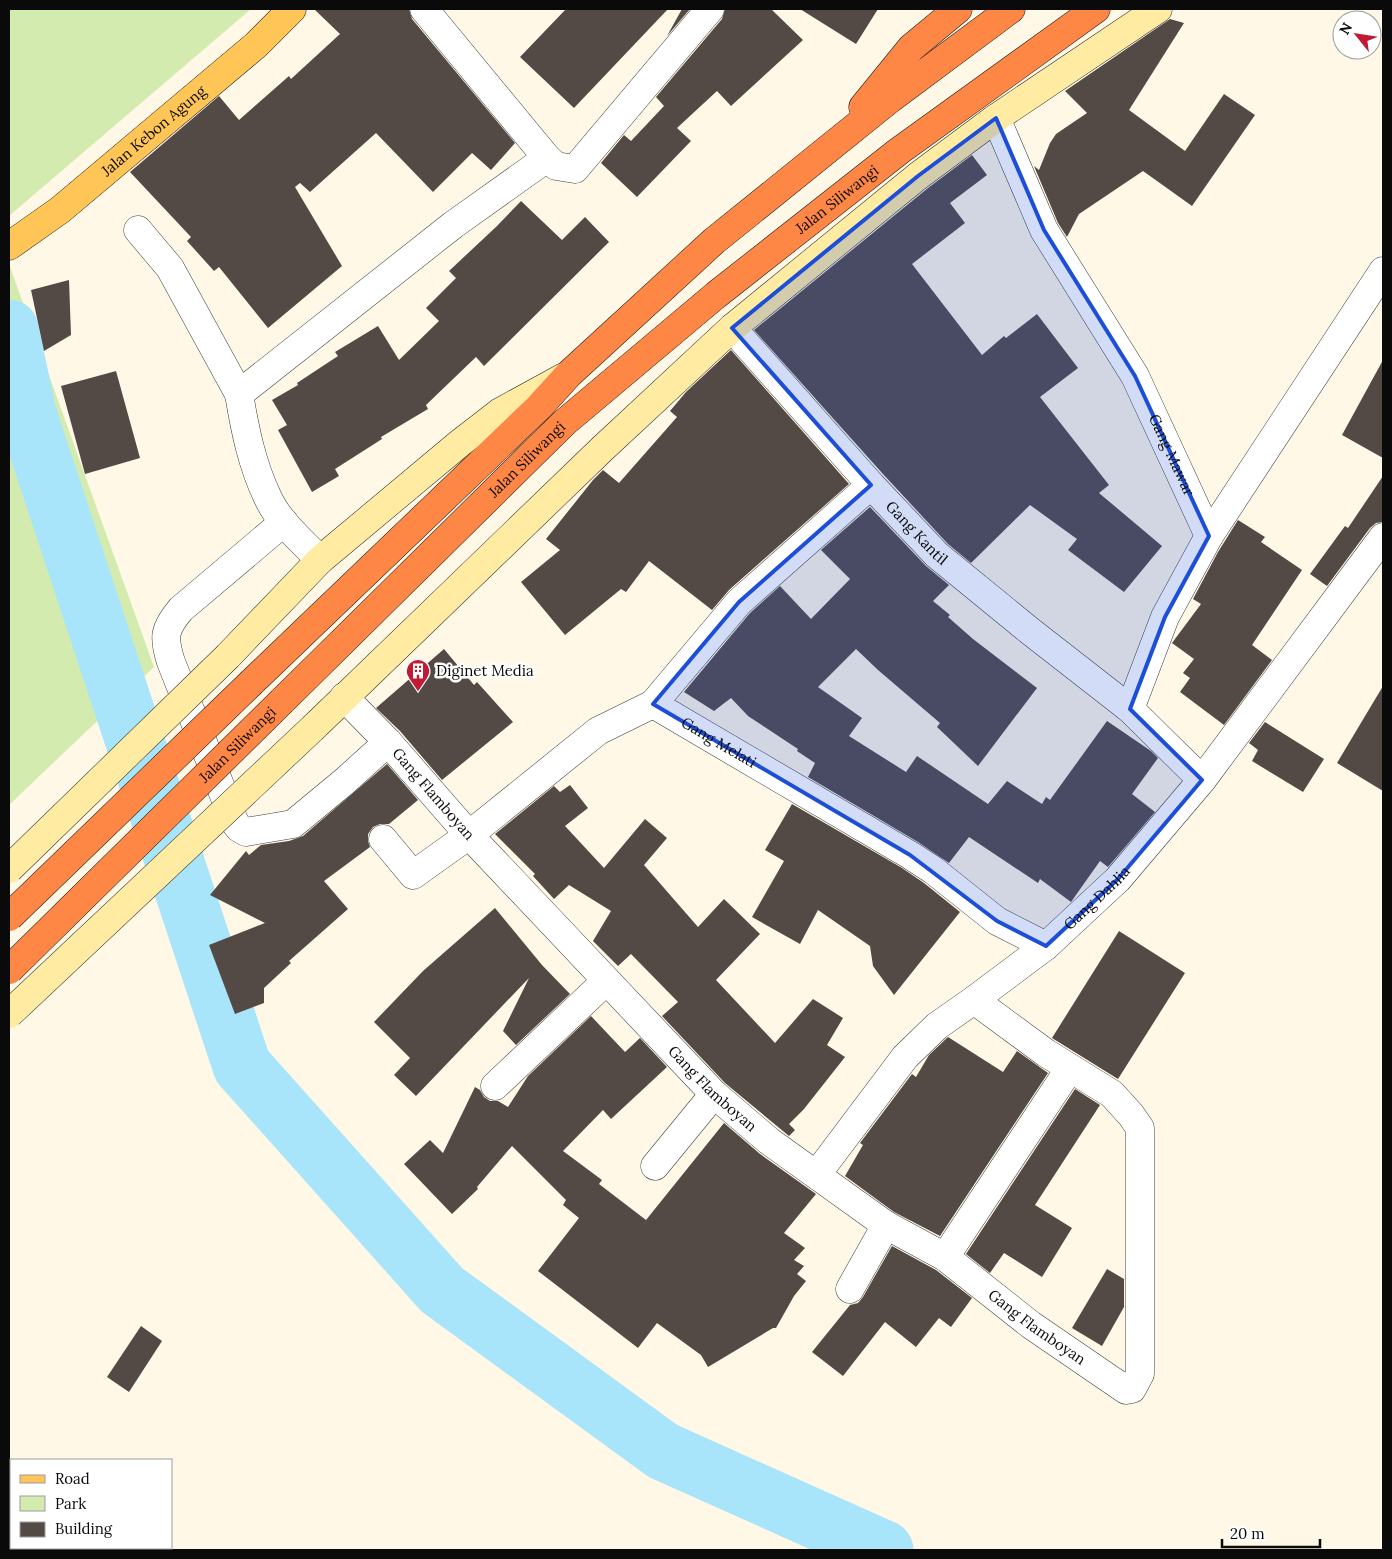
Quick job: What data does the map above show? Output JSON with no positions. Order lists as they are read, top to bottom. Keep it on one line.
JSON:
{"streets":{"highway":["Jalan Siliwangi"],"main road":["Jalan Kebon Agung"],"street":["Gang Mawar","Gang Kantil","Gang Melati","Gang Flamboyan","Gang Dahlia"]},"crossings":[["Gang Melati","Gang Dahlia"],["Gang Flamboyan","Gang Dahlia"]],"places":{"building":["Diginet Media"]},"legend":["Road","Park","Building"],"scale_bar":"20 m","north":"top left"}
